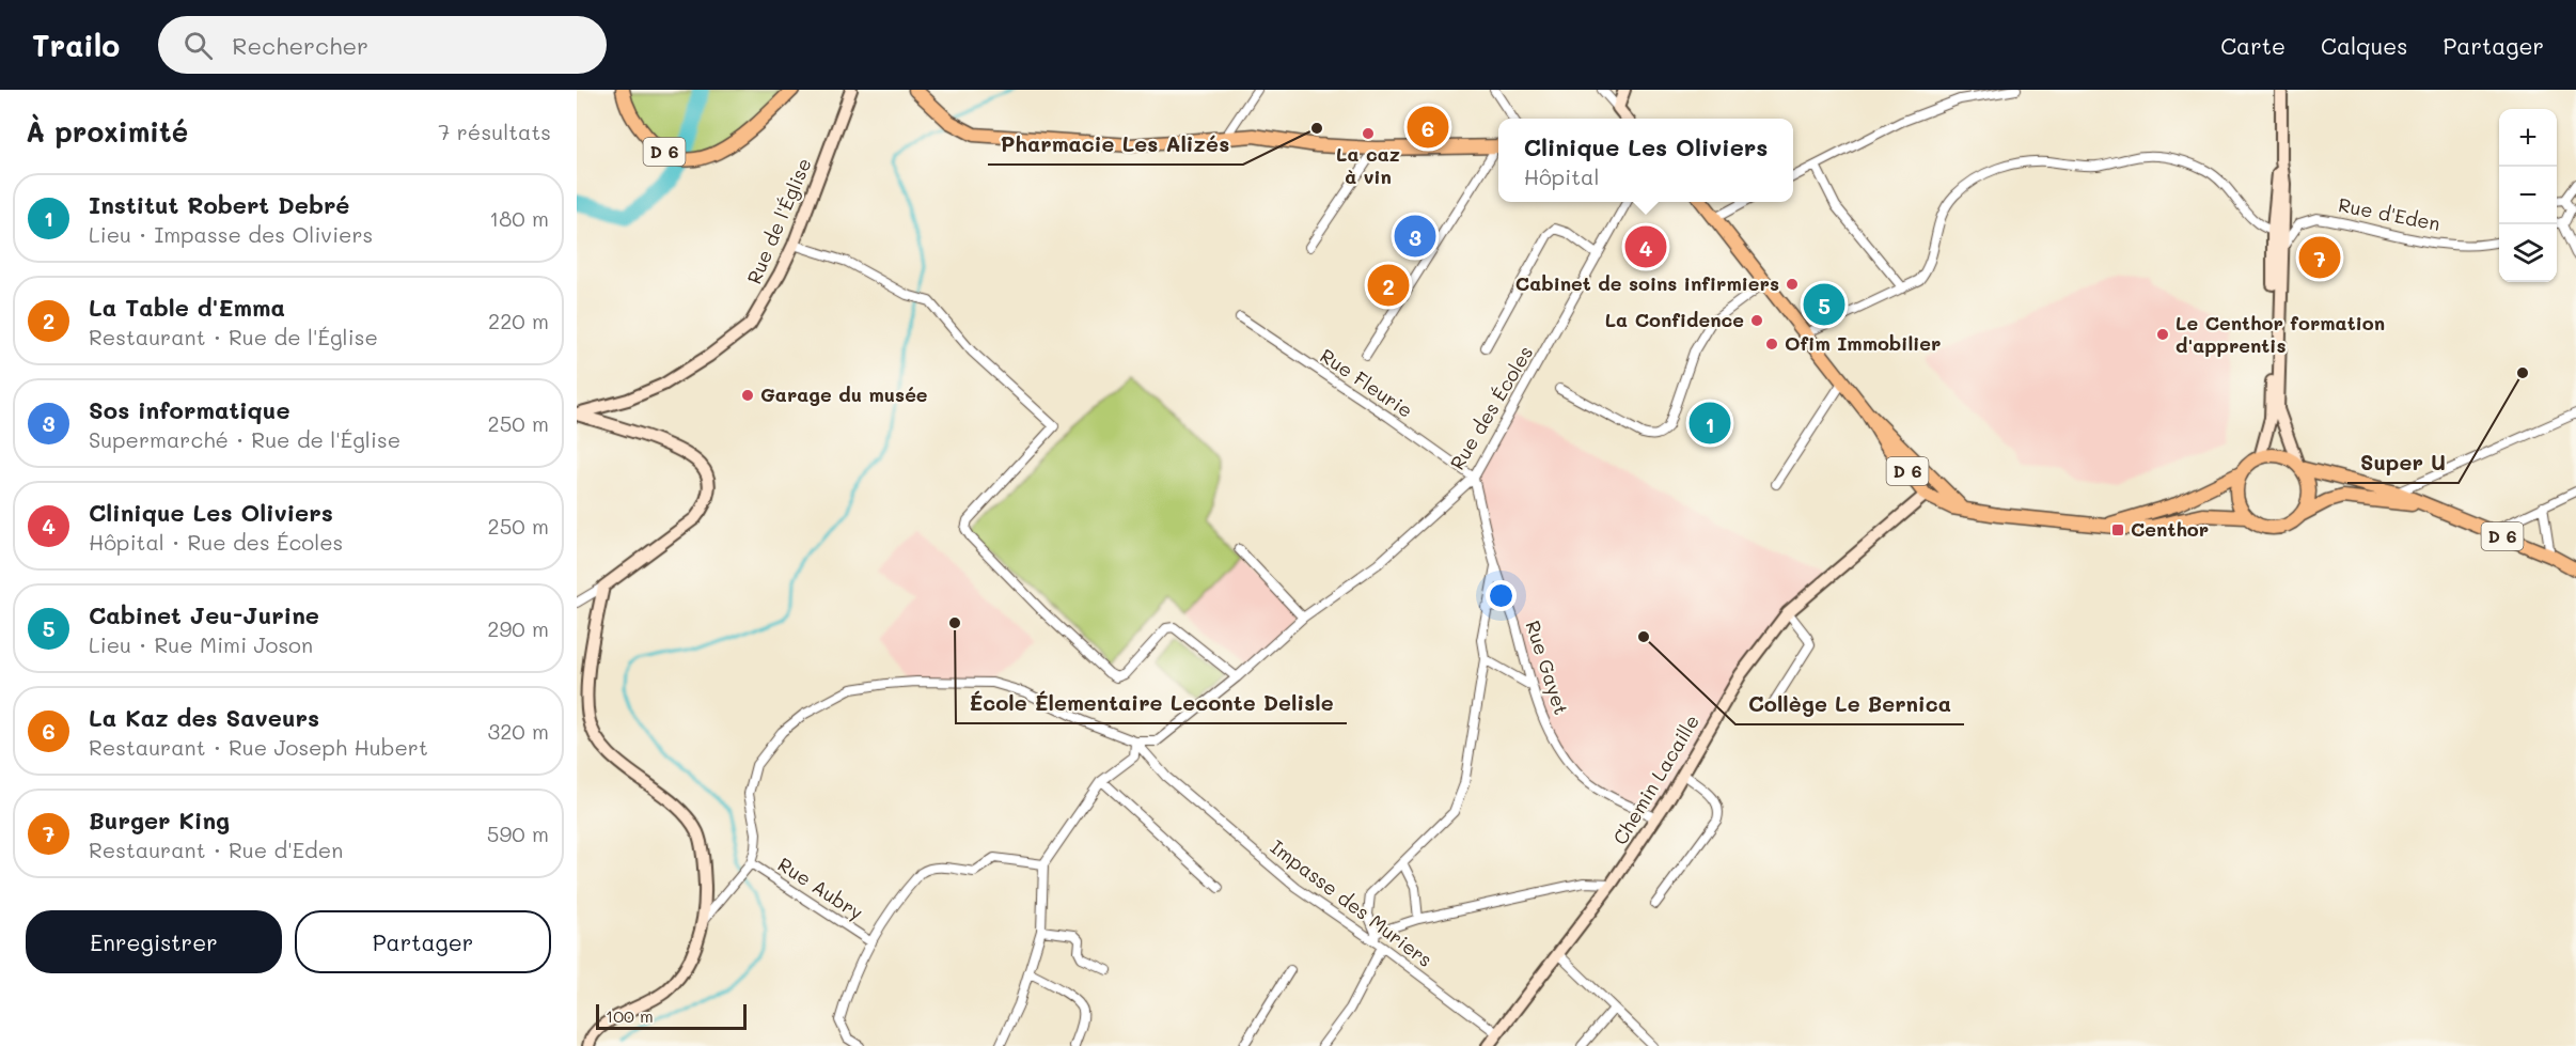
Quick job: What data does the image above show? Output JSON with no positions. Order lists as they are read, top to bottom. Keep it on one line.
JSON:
{"streets":{"main road":["D 6"],"street":["Rue d'Eden","Rue de l'Église","Rue Fleurie","Rue des Écoles","Rue Gayet","Chemin Lacaille","Rue Aubry","Impasse des Muriers"]},"crossings":[["D 6","Chemin Lacaille"],["Rue Fleurie","Rue des Écoles"],["Rue Fleurie","Rue Gayet"],["Rue des Écoles","Rue Gayet"],["Rue des Écoles","Impasse des Muriers"],["Rue Gayet","Chemin Lacaille"],["Chemin Lacaille","Impasse des Muriers"]],"places":{"other":["Pharmacie Les Alizés","La caz à vin","Cabinet de soins infirmiers","La Confidence","Le Centhor formation d'apprentis","Ofim Immobilier","Super U","Garage du musée","École Élementaire Leconte Delisle","Collège Le Bernica"],"transit":["Centhor"]},"scale_bar":"100 m","page":{"header":"Trailo","search":"Rechercher","nav":["Carte","Calques","Partager"],"heading":["À proximité","7 résultats"],"pins":["6","3","4","7","2","5","1"],"map_buttons":["+","−"],"popup":["Clinique Les Oliviers","Hôpital"],"list":[{"mark":"1","name":"Institut Robert Debré","note":"Lieu · Impasse des Oliviers","value":"180 m"},{"mark":"2","name":"La Table d'Emma","note":"Restaurant · Rue de l'Église","value":"220 m"},{"mark":"3","name":"Sos informatique","note":"Supermarché · Rue de l'Église","value":"250 m"},{"mark":"4","name":"Clinique Les Oliviers","note":"Hôpital · Rue des Écoles","value":"250 m"},{"mark":"5","name":"Cabinet Jeu-Jurine","note":"Lieu · Rue Mimi Joson","value":"290 m"},{"mark":"6","name":"La Kaz des Saveurs","note":"Restaurant · Rue Joseph Hubert","value":"320 m"},{"mark":"7","name":"Burger King","note":"Restaurant · Rue d'Eden","value":"590 m"}],"buttons":["Enregistrer","Partager"],"scale":"100 m"}}
